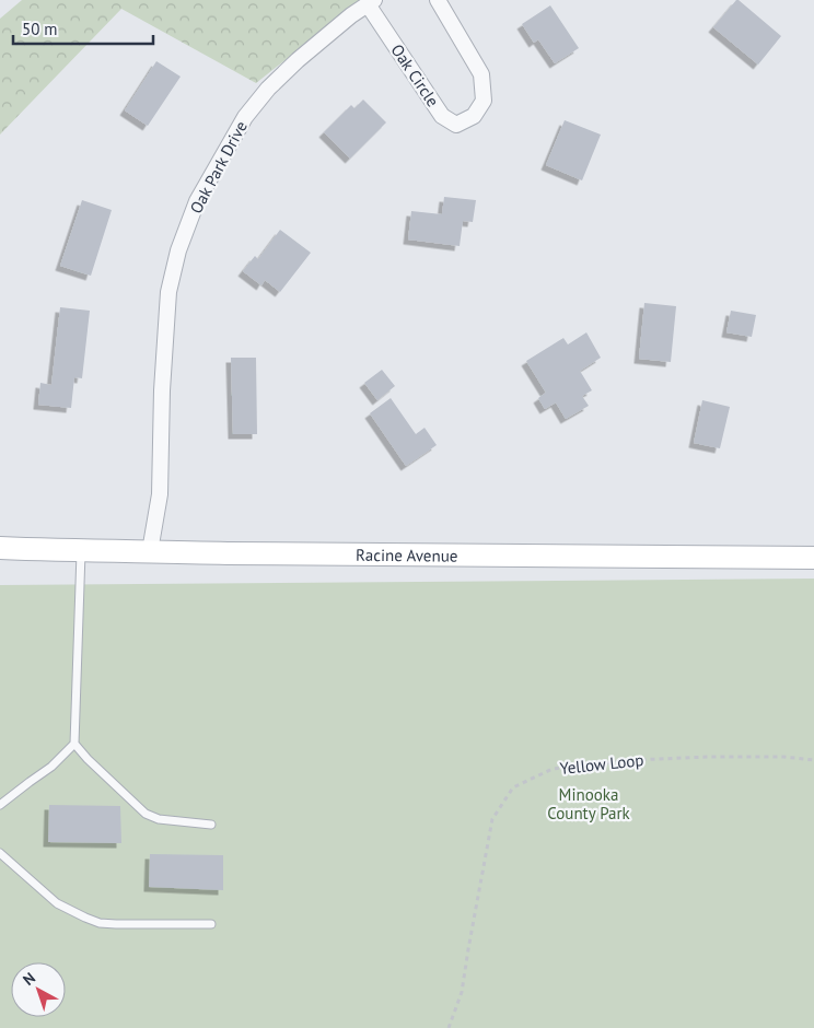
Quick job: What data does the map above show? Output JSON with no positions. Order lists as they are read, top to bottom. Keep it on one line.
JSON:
{"streets":{"main road":["Racine Avenue"],"street":["Oak Circle","Oak Park Drive"],"path":["Yellow Loop"]},"crossings":[["Oak Circle","Oak Park Drive"],["Oak Park Drive","Racine Avenue"]],"parks":["Minooka County Park"],"scale_bar":"50 m","north":"top left"}
